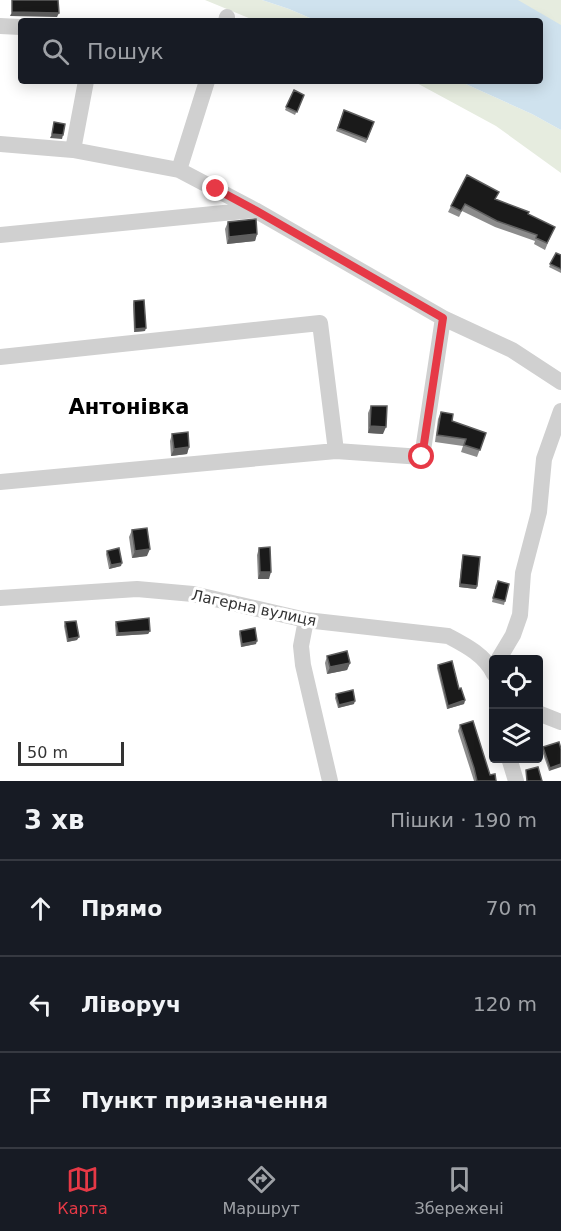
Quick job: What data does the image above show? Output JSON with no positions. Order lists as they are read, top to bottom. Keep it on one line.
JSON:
{"streets":{"street":["Лагерна вулиця"]},"districts":["Антонівка"],"scale_bar":"50 m","page":{"search":"Пошук","scale":"50 m","heading":["3 хв","Пішки · 190 m"],"list":[["Прямо","70 m"],["Ліворуч","120 m"],"Пункт призначення"],"nav":["Карта","Маршрут","Збережені"]}}
